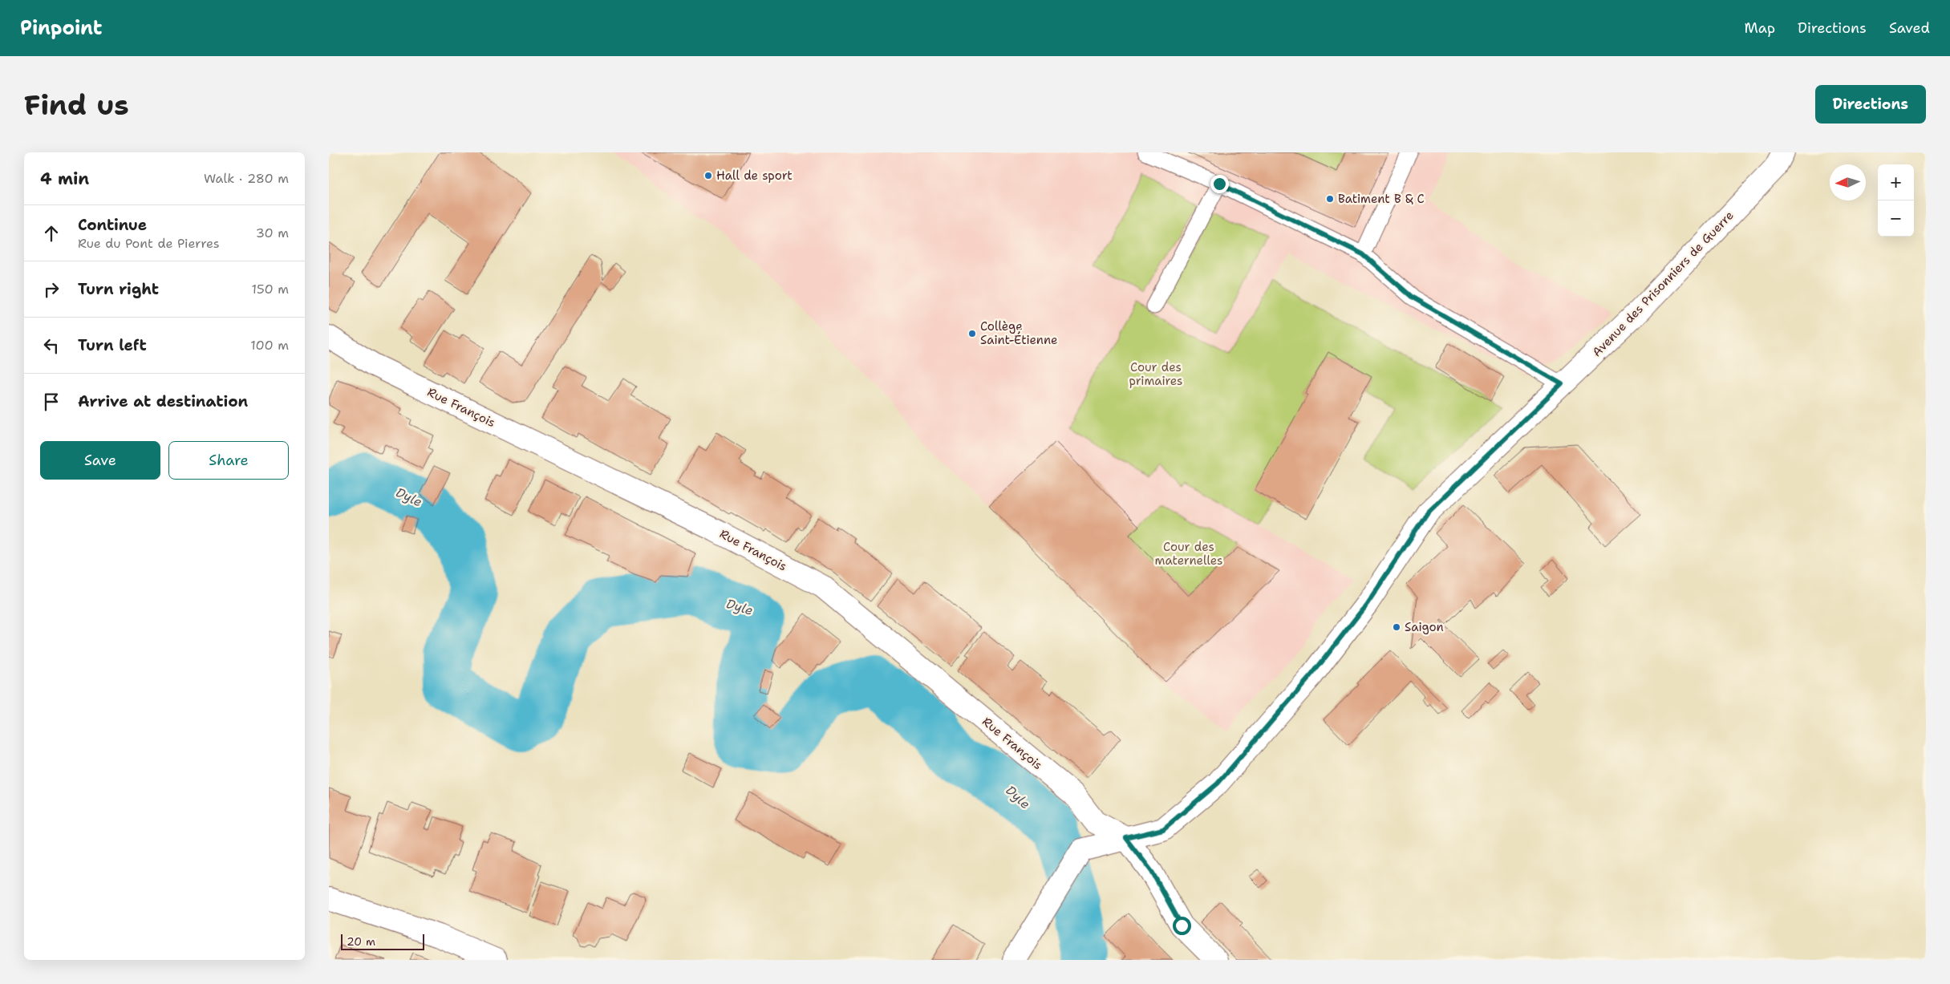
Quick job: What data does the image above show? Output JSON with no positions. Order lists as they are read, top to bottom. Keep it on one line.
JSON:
{"streets":{"street":["Avenue des Prisonniers de Guerre","Rue François"]},"crossings":[["Avenue des Prisonniers de Guerre","Rue François"]],"water":["Dyle"],"parks":["Cour des primaires","Cour des maternelles"],"places":["Hall de sport","Batiment B & C","Collège Saint-Étienne","Saigon"],"scale_bar":"20 m","north":"left","page":{"header":"Pinpoint","nav":["Map","Directions","Saved"],"buttons":["Directions",["Save","Share"]],"title":"Find us","heading":["4 min","Walk · 280 m"],"map_buttons":["+","−"],"list":[["Continue","Rue du Pont de Pierres","30 m"],["Turn right","150 m"],["Turn left","100 m"],"Arrive at destination"],"scale":"20 m"}}
